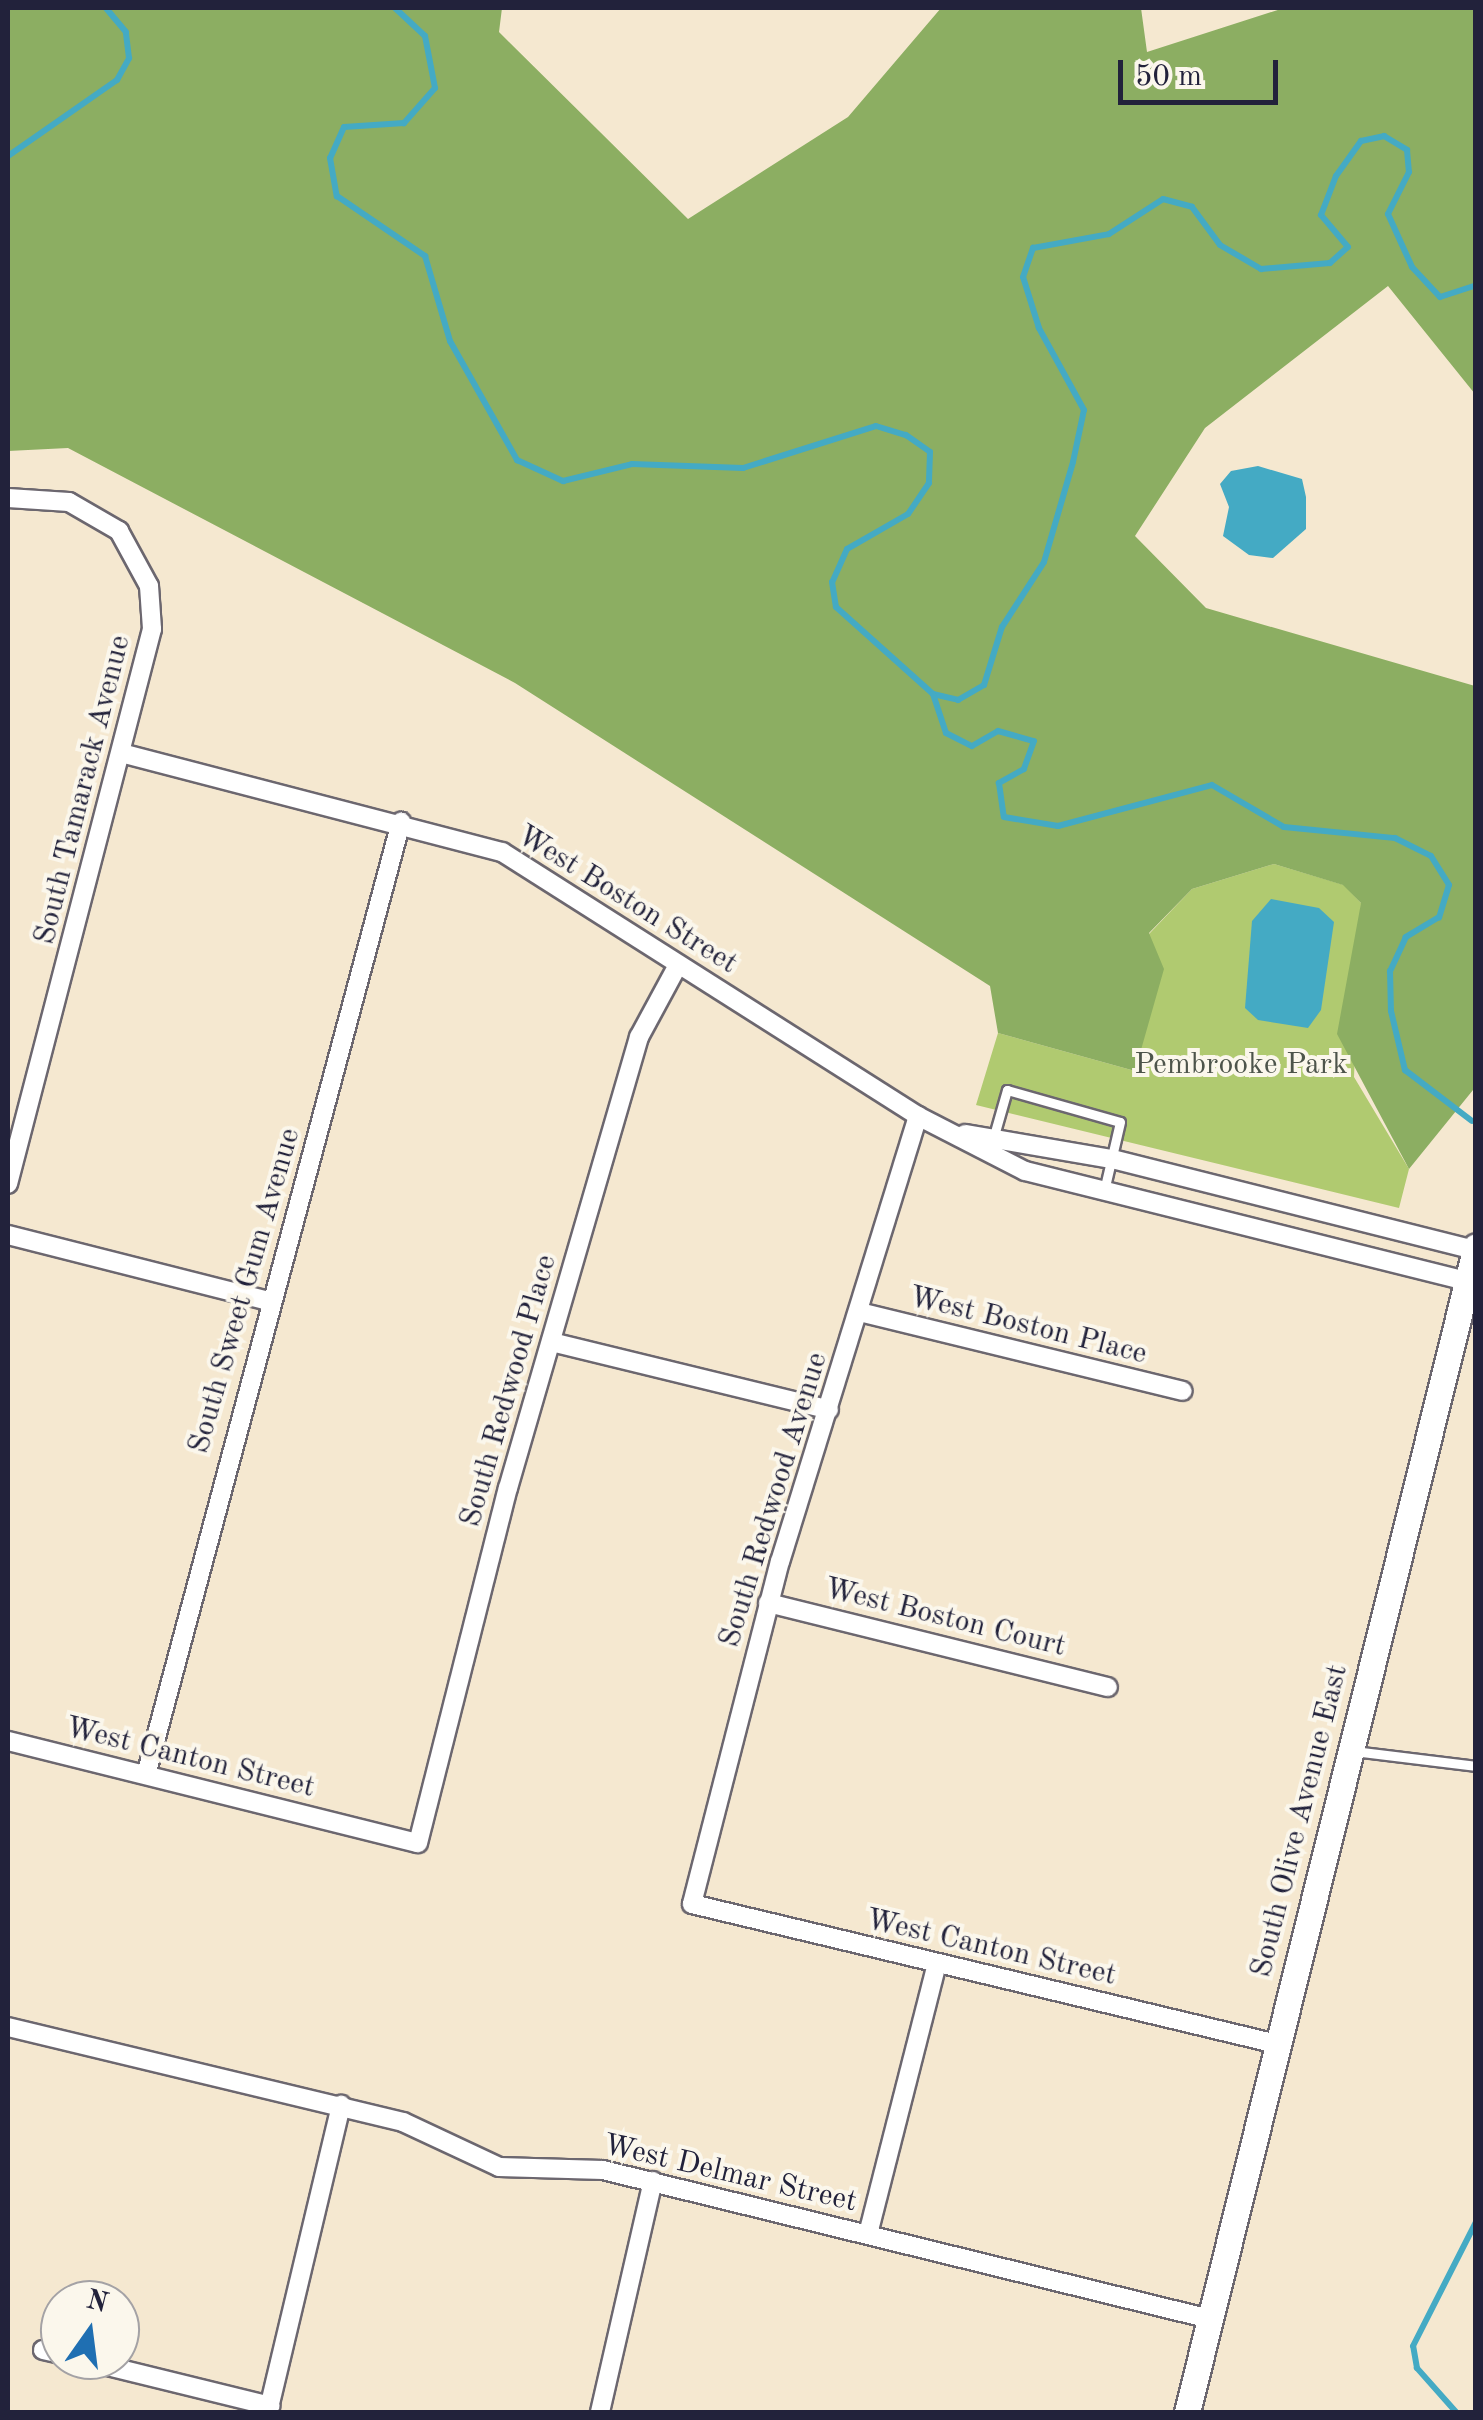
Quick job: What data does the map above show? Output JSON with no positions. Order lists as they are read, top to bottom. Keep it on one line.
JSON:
{"streets":{"street":["South Tamarack Avenue","West Boston Street","South Sweet Gum Avenue","West Boston Place","South Redwood Place","South Redwood Avenue","West Boston Court","West Canton Street","South Olive Avenue East","West Delmar Street"]},"crossings":[["South Tamarack Avenue","West Boston Street"],["West Boston Street","South Sweet Gum Avenue"],["West Boston Street","South Redwood Place"],["West Boston Street","South Redwood Avenue"],["West Boston Street","South Olive Avenue East"],["South Sweet Gum Avenue","West Canton Street"],["West Boston Place","South Redwood Avenue"],["South Redwood Place","West Canton Street"],["South Redwood Avenue","West Boston Court"],["South Redwood Avenue","West Canton Street"],["West Canton Street","South Olive Avenue East"],["South Olive Avenue East","West Delmar Street"]],"parks":["Pembrooke Park"],"scale_bar":"50 m","north":"top"}
